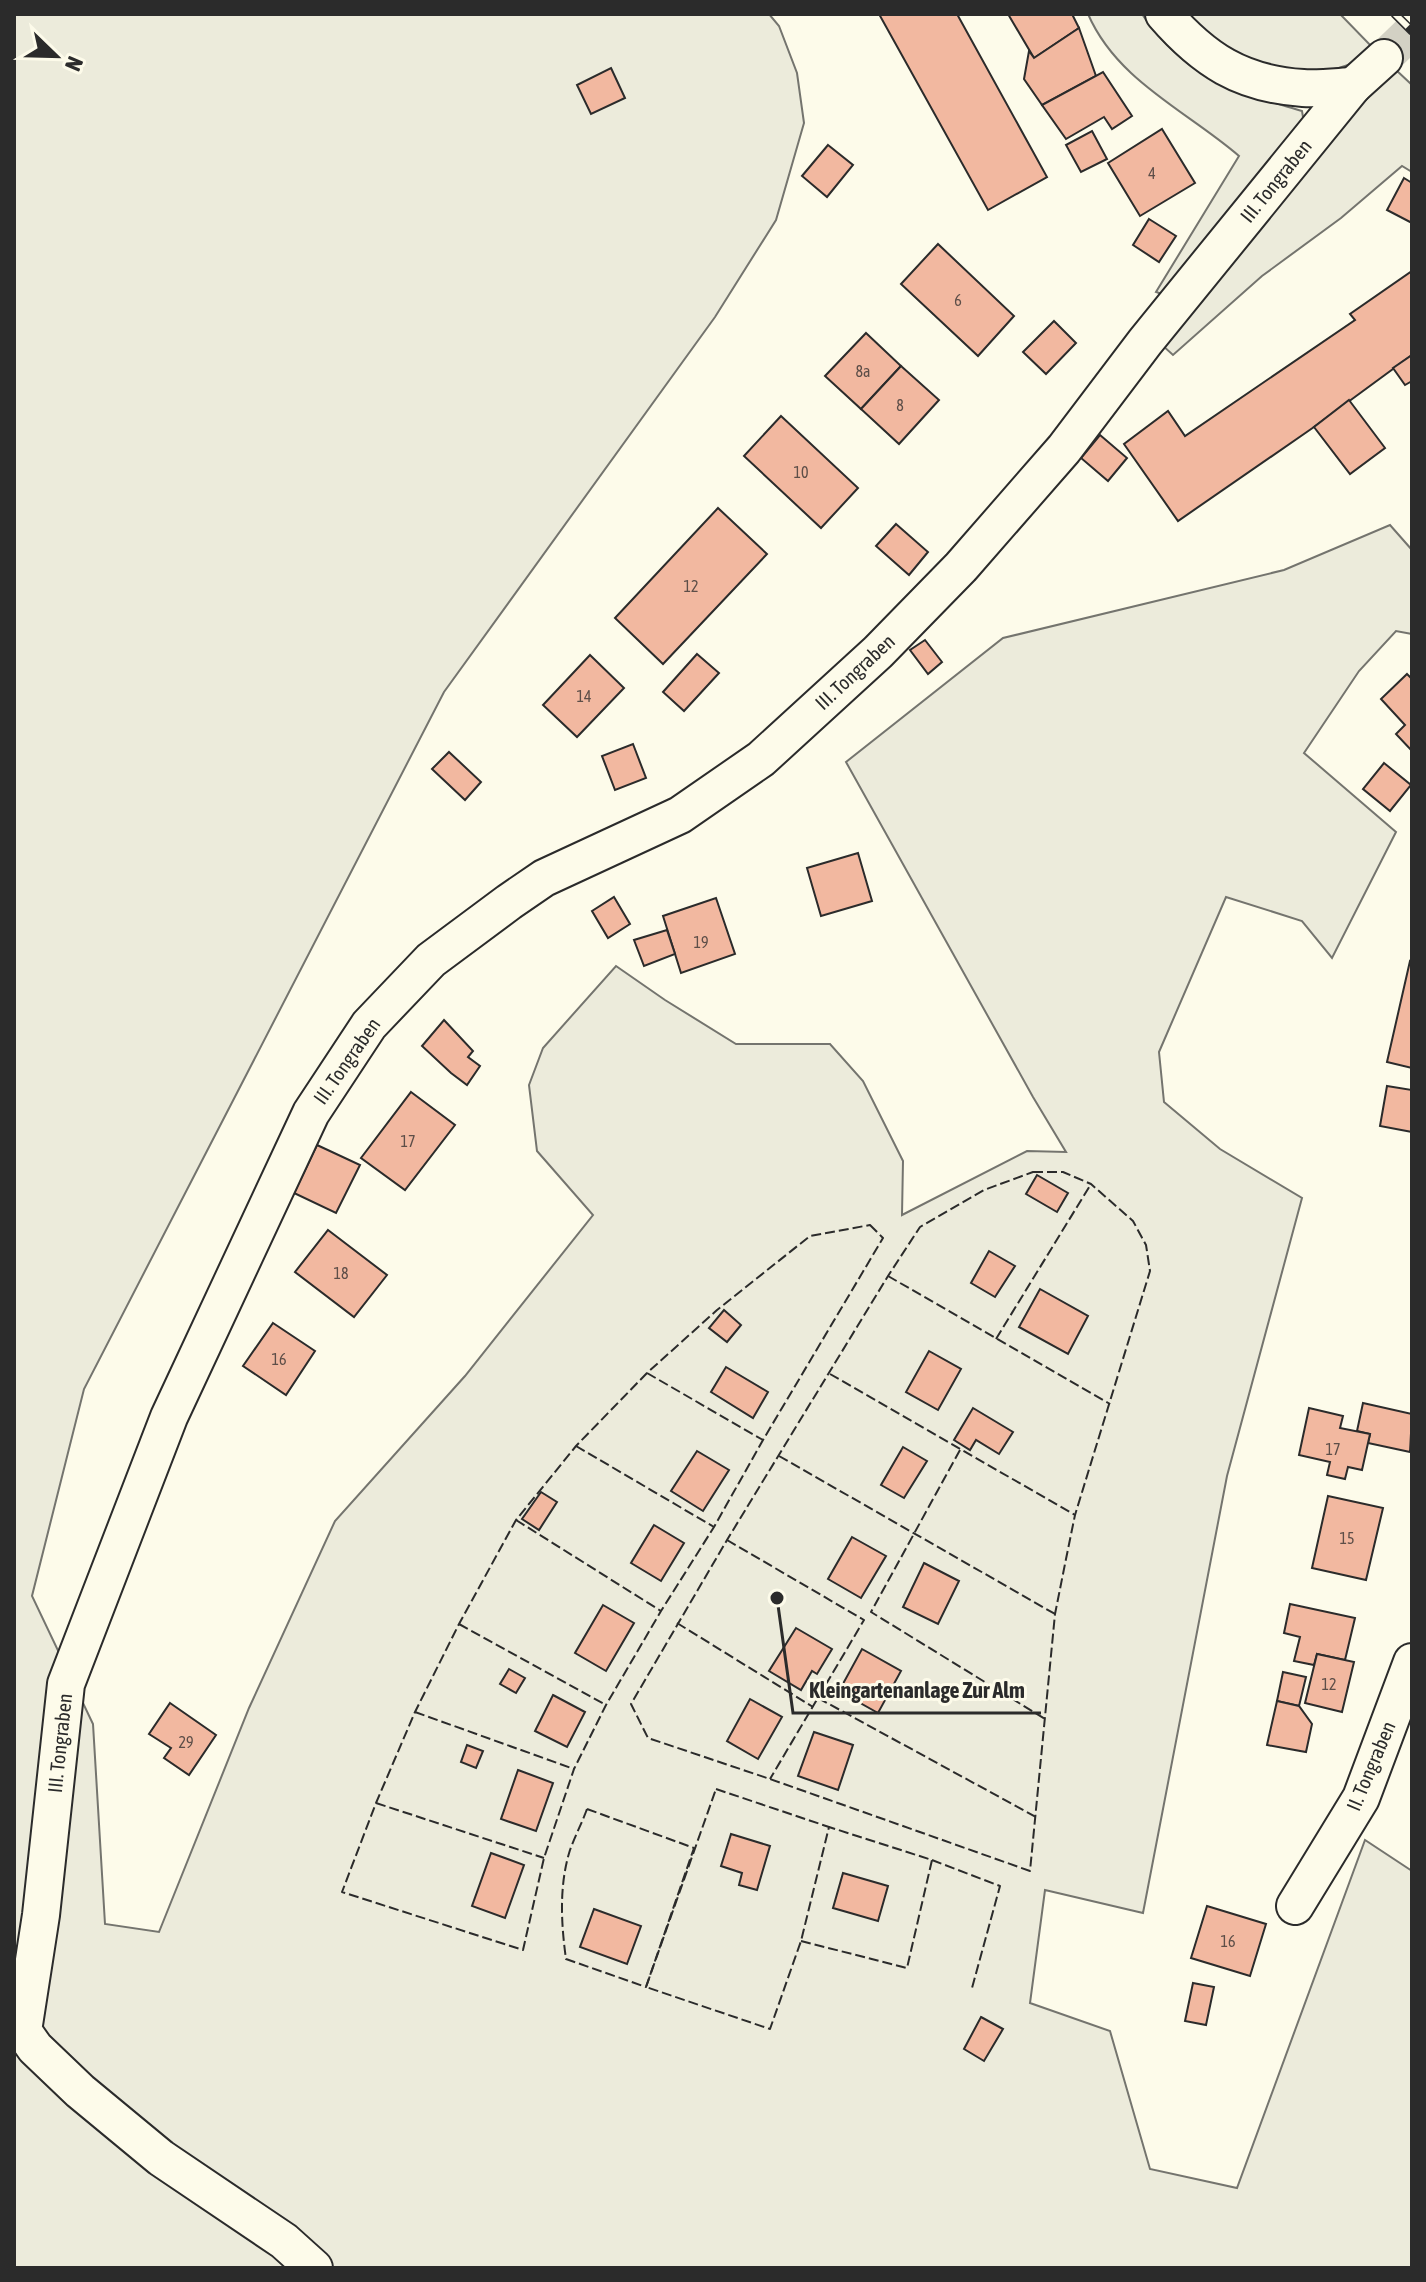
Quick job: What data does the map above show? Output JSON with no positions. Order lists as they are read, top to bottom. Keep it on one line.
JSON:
{"streets":{"street":["III. Tongraben","II. Tongraben"]},"places":["Kleingartenanlage Zur Alm"],"house_numbers":["4","6","8a","8","10","12","14","19","17","18","16","17","15","12","29","16"],"north":"bottom right"}
